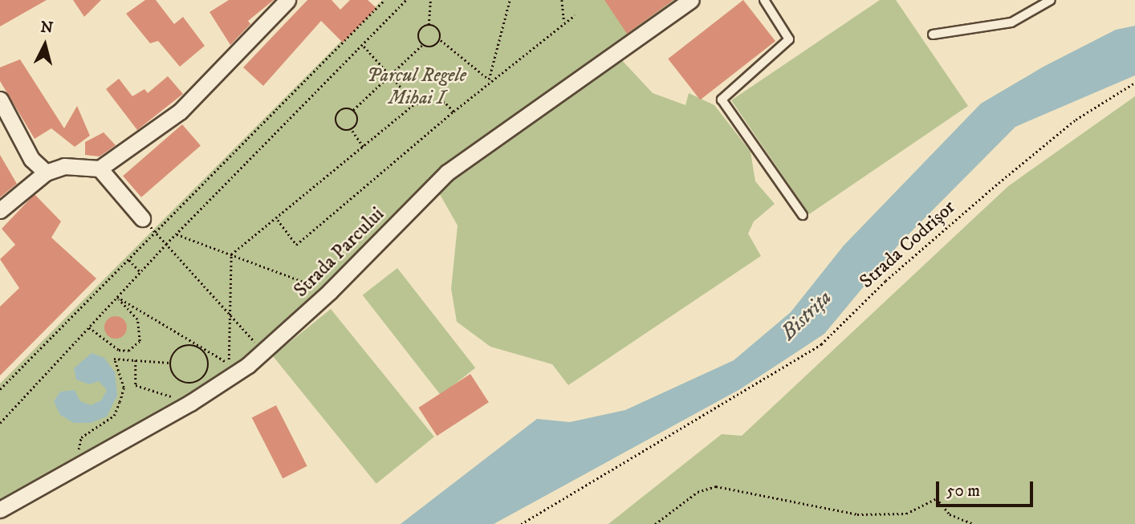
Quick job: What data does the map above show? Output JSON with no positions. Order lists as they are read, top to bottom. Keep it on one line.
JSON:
{"streets":{"street":["Strada Parcului"],"path":["Strada Codrișor"]},"water":["Bistrița"],"parks":["Parcul Regele Mihai I"],"scale_bar":"50 m","north":"top"}
